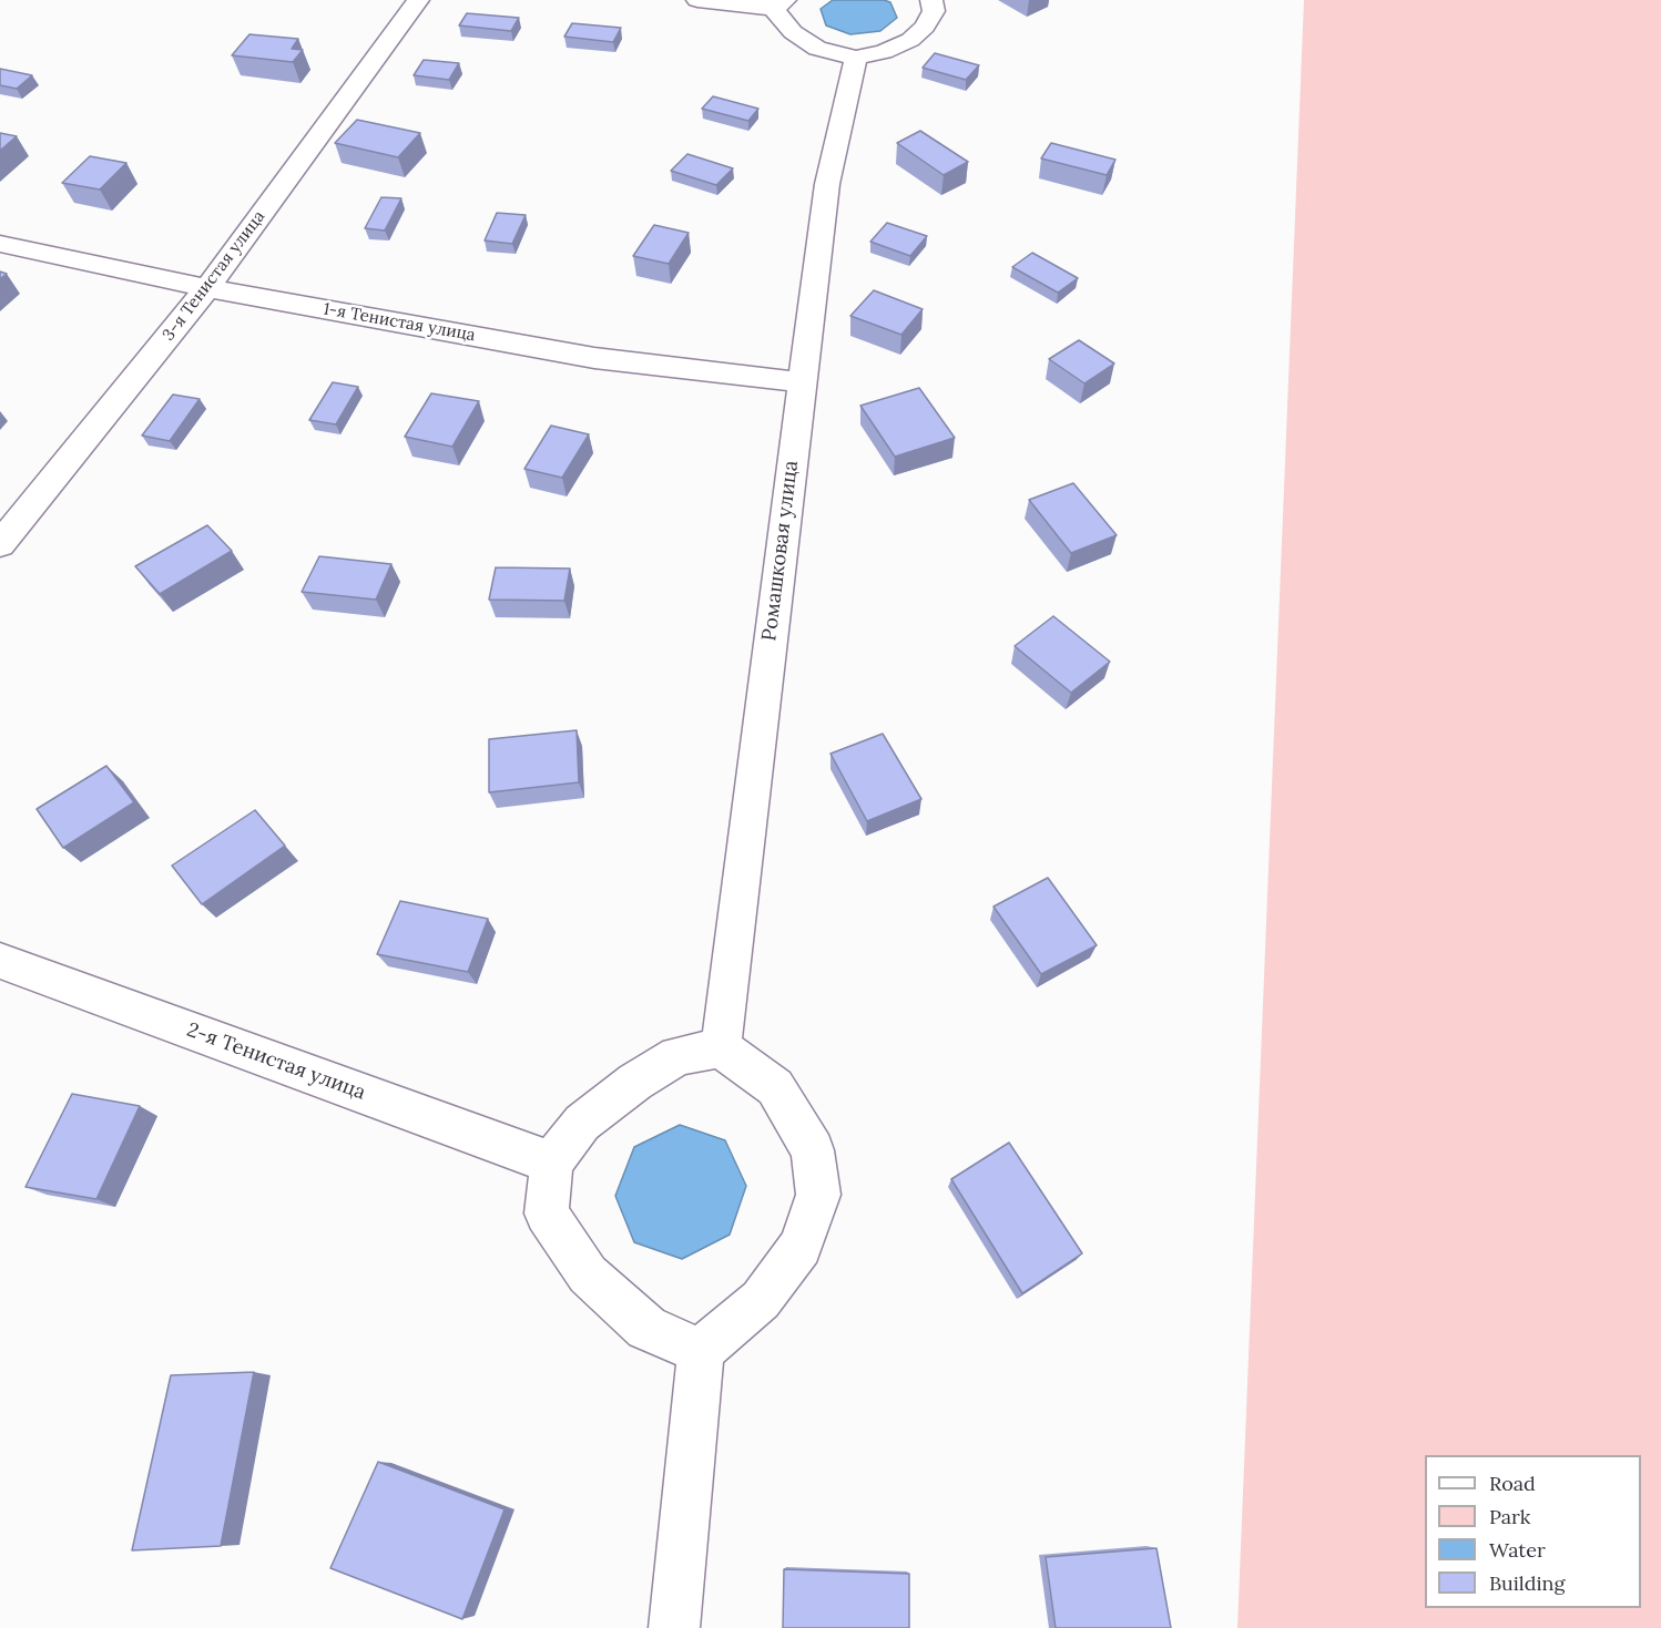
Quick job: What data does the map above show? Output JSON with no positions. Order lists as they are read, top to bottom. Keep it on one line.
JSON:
{"streets":{"street":["3-я Тенистая улица","1-я Тенистая улица","Ромашковая улица","2-я Тенистая улица"]},"crossings":[["3-я Тенистая улица","1-я Тенистая улица"],["1-я Тенистая улица","Ромашковая улица"]],"legend":["Road","Park","Water","Building"]}
